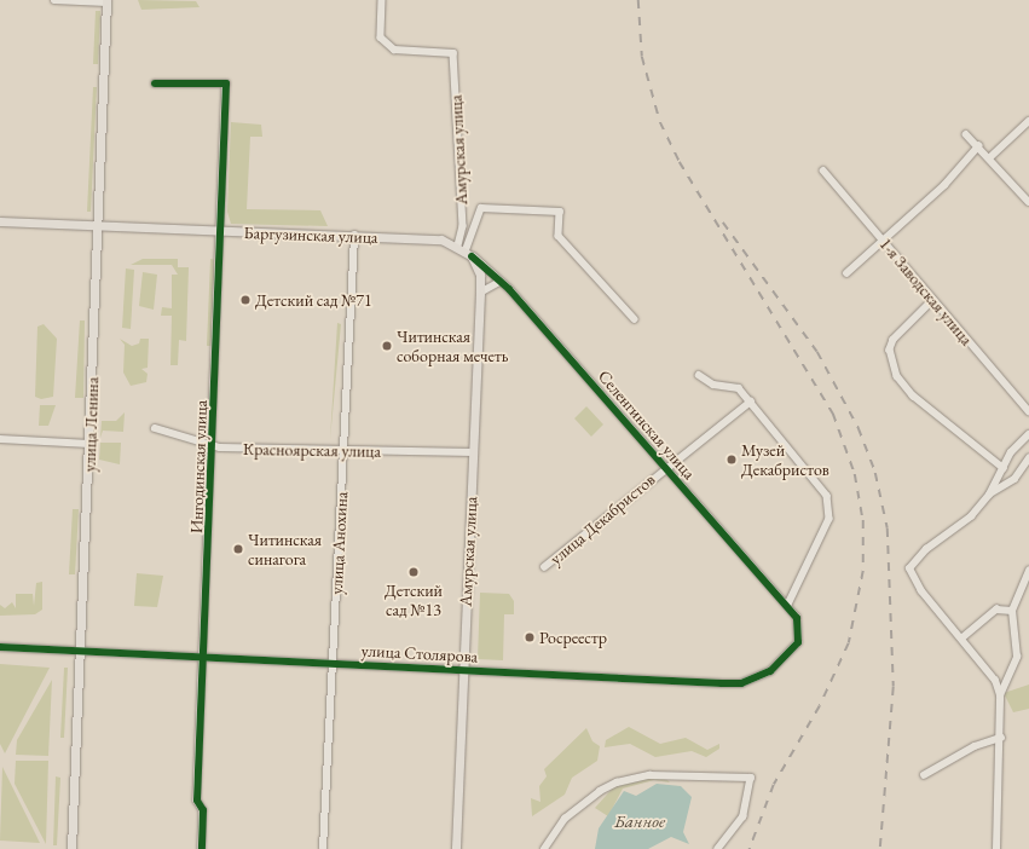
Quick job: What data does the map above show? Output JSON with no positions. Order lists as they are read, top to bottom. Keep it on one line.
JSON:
{"streets":{"main road":["Амурская улица","Баргузинская улица","улица Ленина"],"street":["1-я Заводская улица","Селенгинская улица","Красноярская улица","Ингодинская улица","улица Декабристов","улица Анохина","улица Столярова"]},"crossings":[["Амурская улица","Баргузинская улица"],["Амурская улица","Селенгинская улица"],["Амурская улица","Красноярская улица"],["Амурская улица","улица Столярова"],["Баргузинская улица","улица Ленина"],["Баргузинская улица","Селенгинская улица"],["Баргузинская улица","Ингодинская улица"],["Баргузинская улица","улица Анохина"],["улица Ленина","улица Столярова"],["Селенгинская улица","улица Декабристов"],["Селенгинская улица","улица Столярова"],["Красноярская улица","Ингодинская улица"],["Красноярская улица","улица Анохина"],["Ингодинская улица","улица Столярова"],["улица Анохина","улица Столярова"]],"water":["Банное"],"places":["Детский сад №71","Читинская соборная мечеть","Музей Декабристов","Читинская синагога","Детский сад №13","Росреестр"]}
